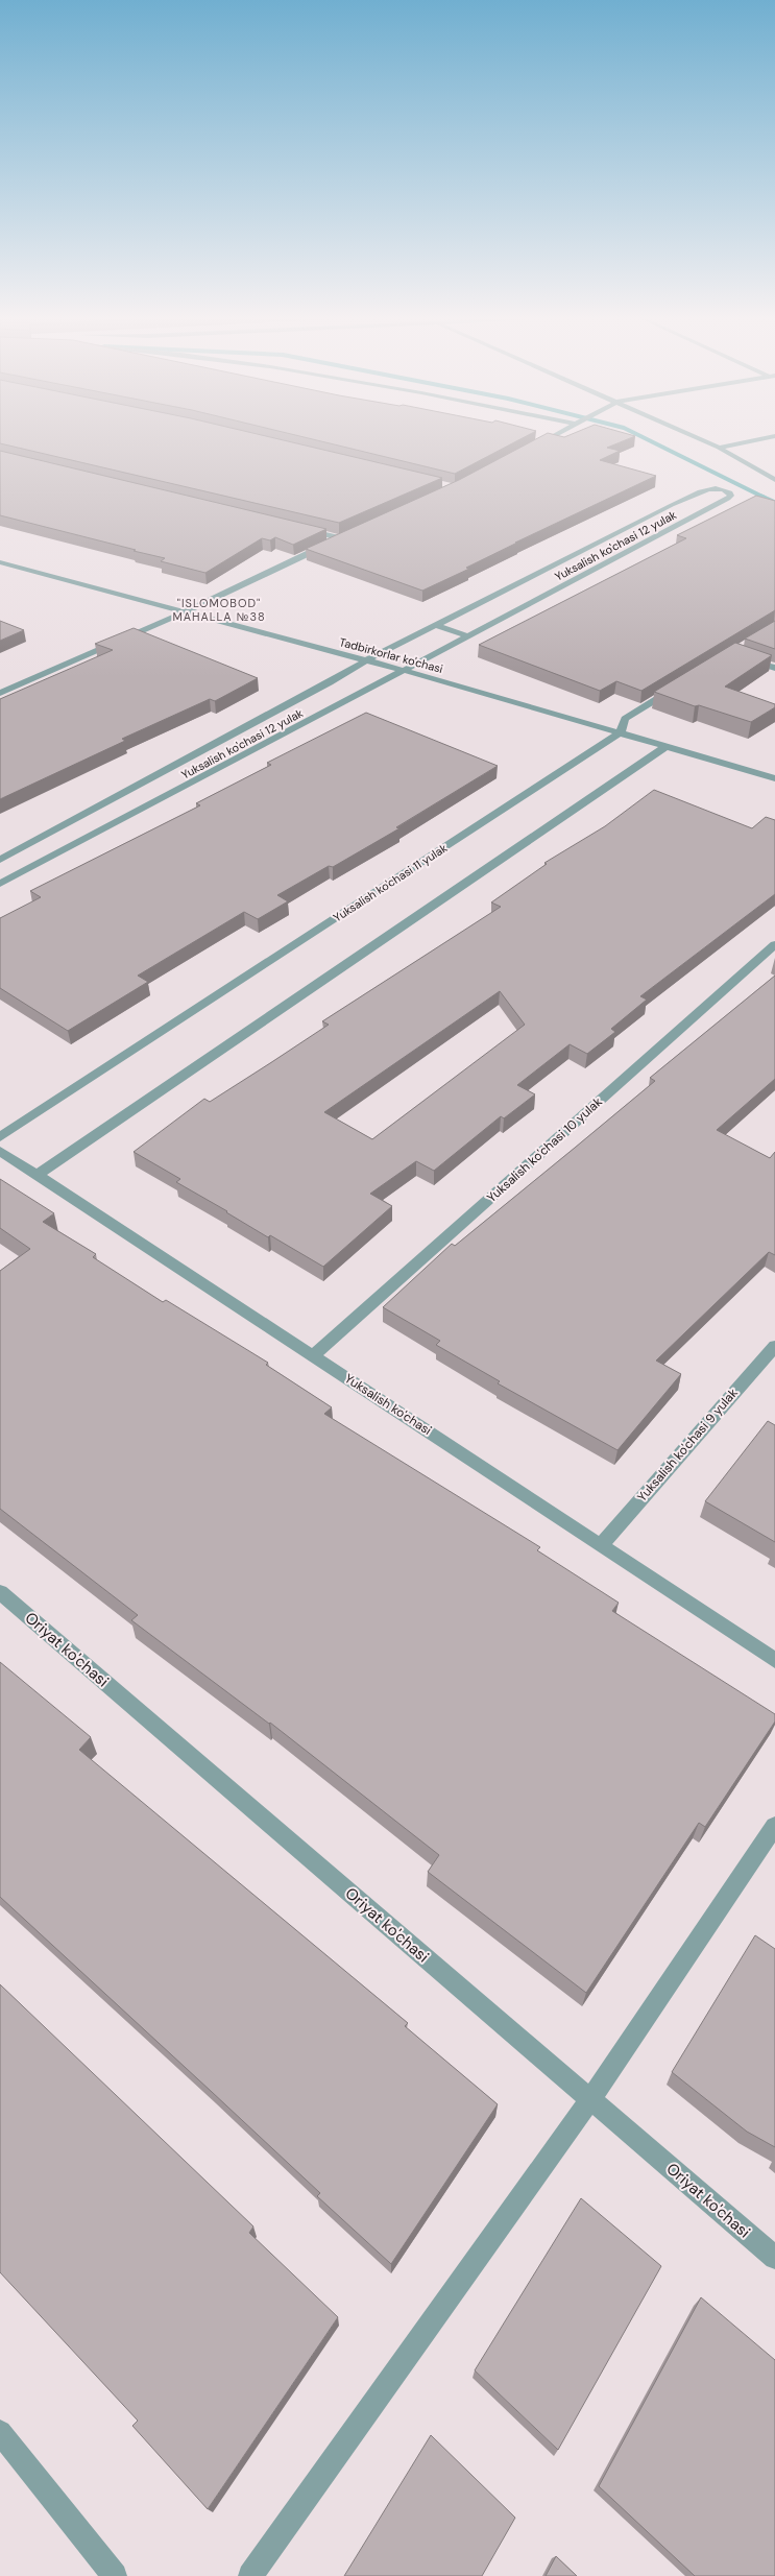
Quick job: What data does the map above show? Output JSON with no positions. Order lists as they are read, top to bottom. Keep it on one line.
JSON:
{"streets":{"street":["Yuksalish ko'chasi 12 yulak","Tadbirkorlar ko'chasi","Yuksalish ko'chasi 11 yulak","Yuksalish ko'chasi 10 yulak","Yuksalish ko'chasi","Yuksalish ko'chasi 9 yulak","Oriyat ko'chasi"]},"crossings":[["Yuksalish ko'chasi 12 yulak","Tadbirkorlar ko'chasi"],["Tadbirkorlar ko'chasi","Yuksalish ko'chasi 11 yulak"],["Yuksalish ko'chasi 10 yulak","Yuksalish ko'chasi"],["Yuksalish ko'chasi","Yuksalish ko'chasi 9 yulak"]],"districts":["\"ISLOMOBOD\" MAHALLA №38"]}
